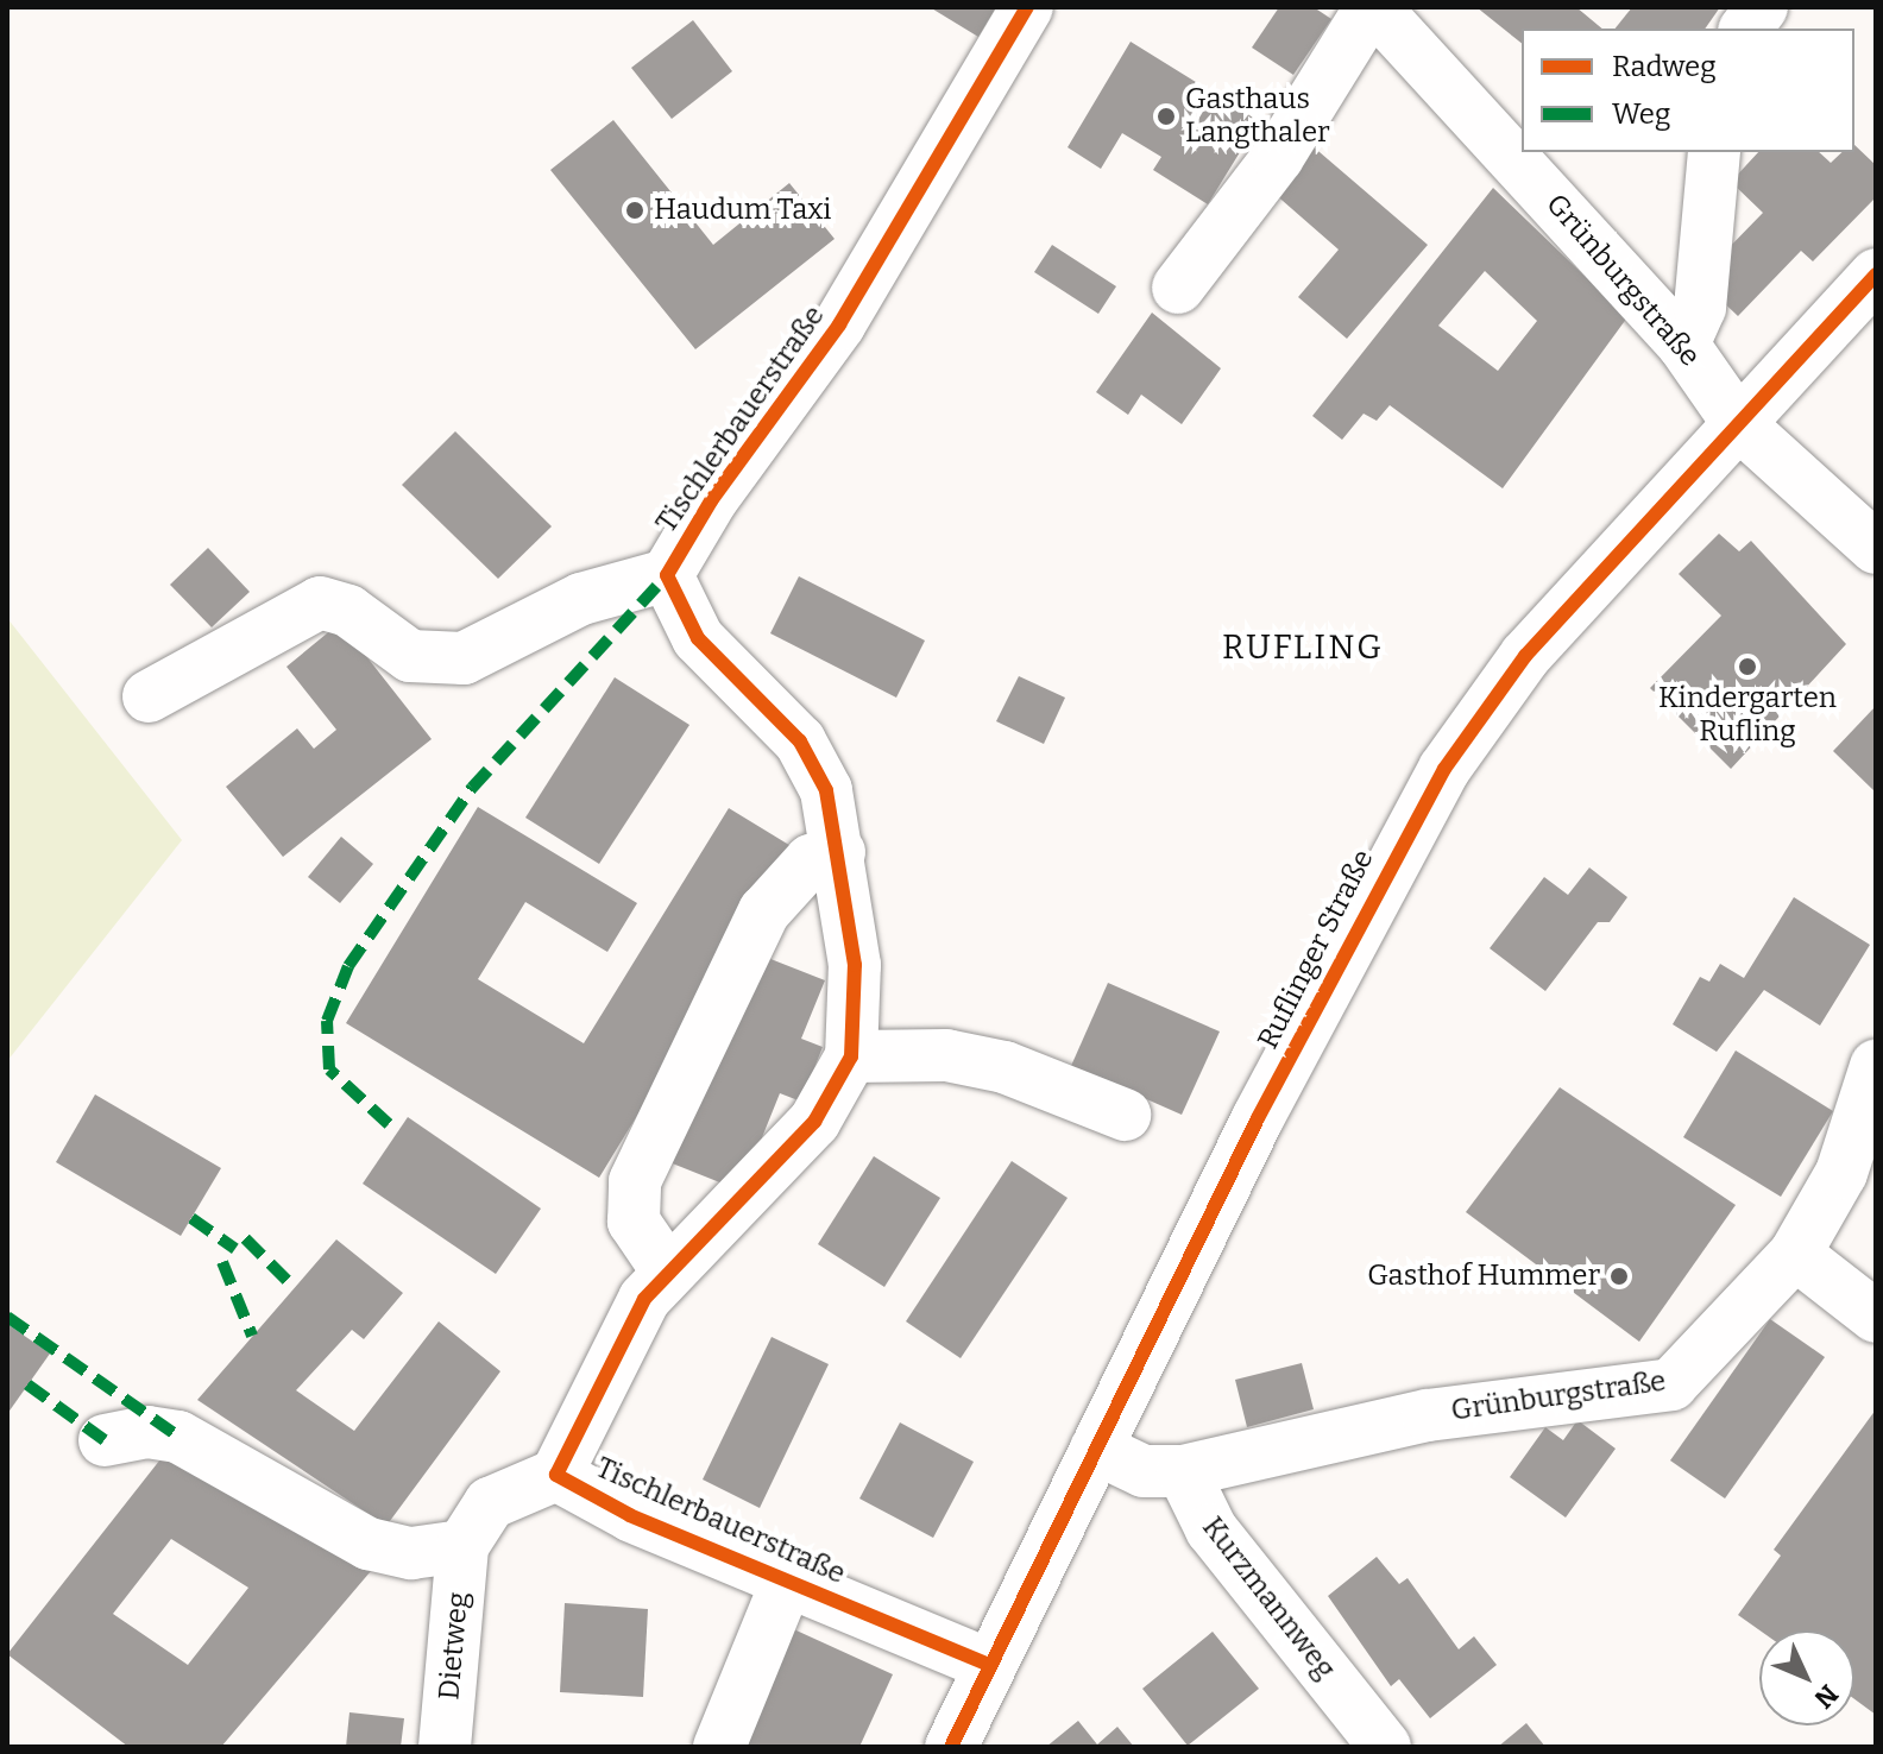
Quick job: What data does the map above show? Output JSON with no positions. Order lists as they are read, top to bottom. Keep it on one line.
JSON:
{"streets":{"street":["Grünburgstraße","Tischlerbauerstraße","Ruflinger Straße","Kurzmannweg","Dietweg"]},"crossings":[["Grünburgstraße","Ruflinger Straße"],["Grünburgstraße","Kurzmannweg"],["Tischlerbauerstraße","Ruflinger Straße"]],"districts":["RUFLING"],"places":["Gasthaus Langthaler","Haudum Taxi","Kindergarten Rufling","Gasthof Hummer"],"legend":["Radweg","Weg"],"north":"bottom right"}
